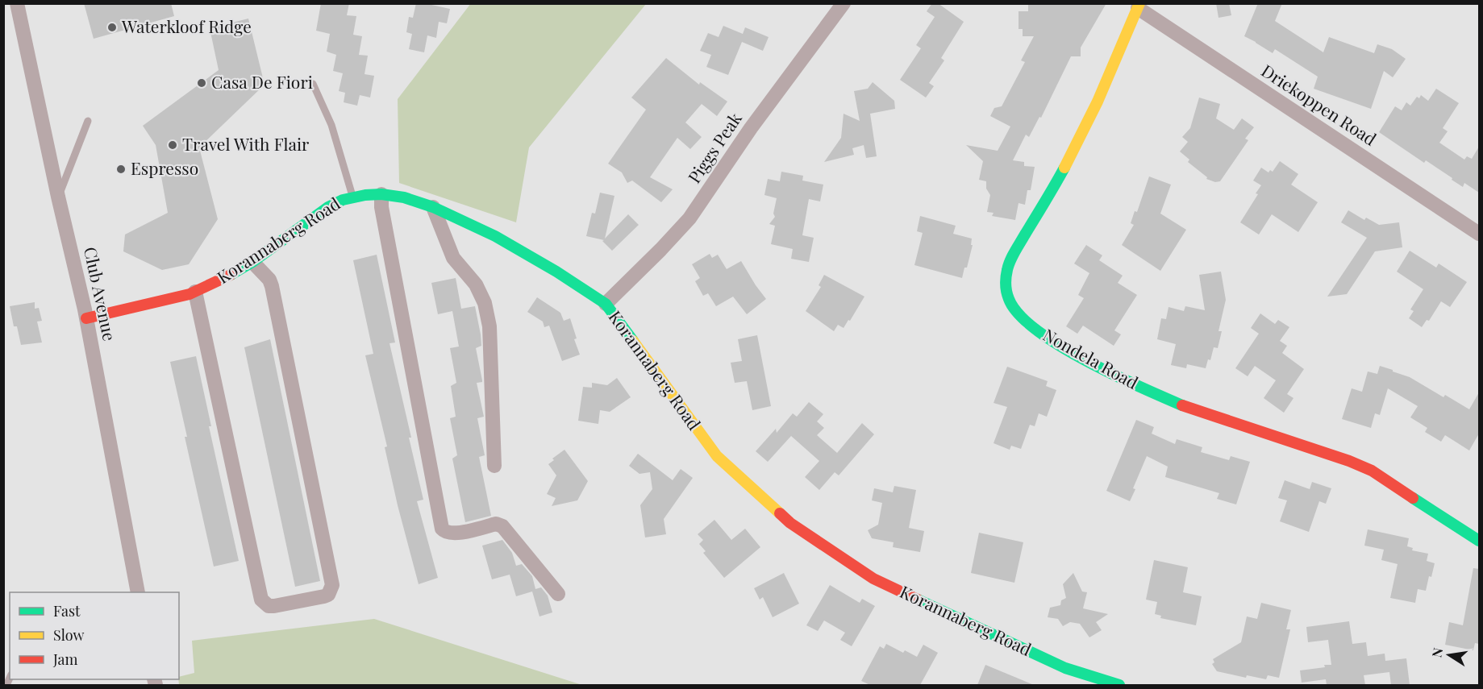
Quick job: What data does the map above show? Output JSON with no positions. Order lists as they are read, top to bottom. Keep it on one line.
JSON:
{"streets":{"street":["Driekoppen Road","Piggs Peak","Korannaberg Road","Club Avenue","Nondela Road"]},"crossings":[["Driekoppen Road","Nondela Road"],["Piggs Peak","Korannaberg Road"],["Korannaberg Road","Club Avenue"]],"places":["Waterkloof Ridge","Casa De Fiori","Travel With Flair","Espresso"],"legend":["Fast","Slow","Jam"],"north":"left"}
